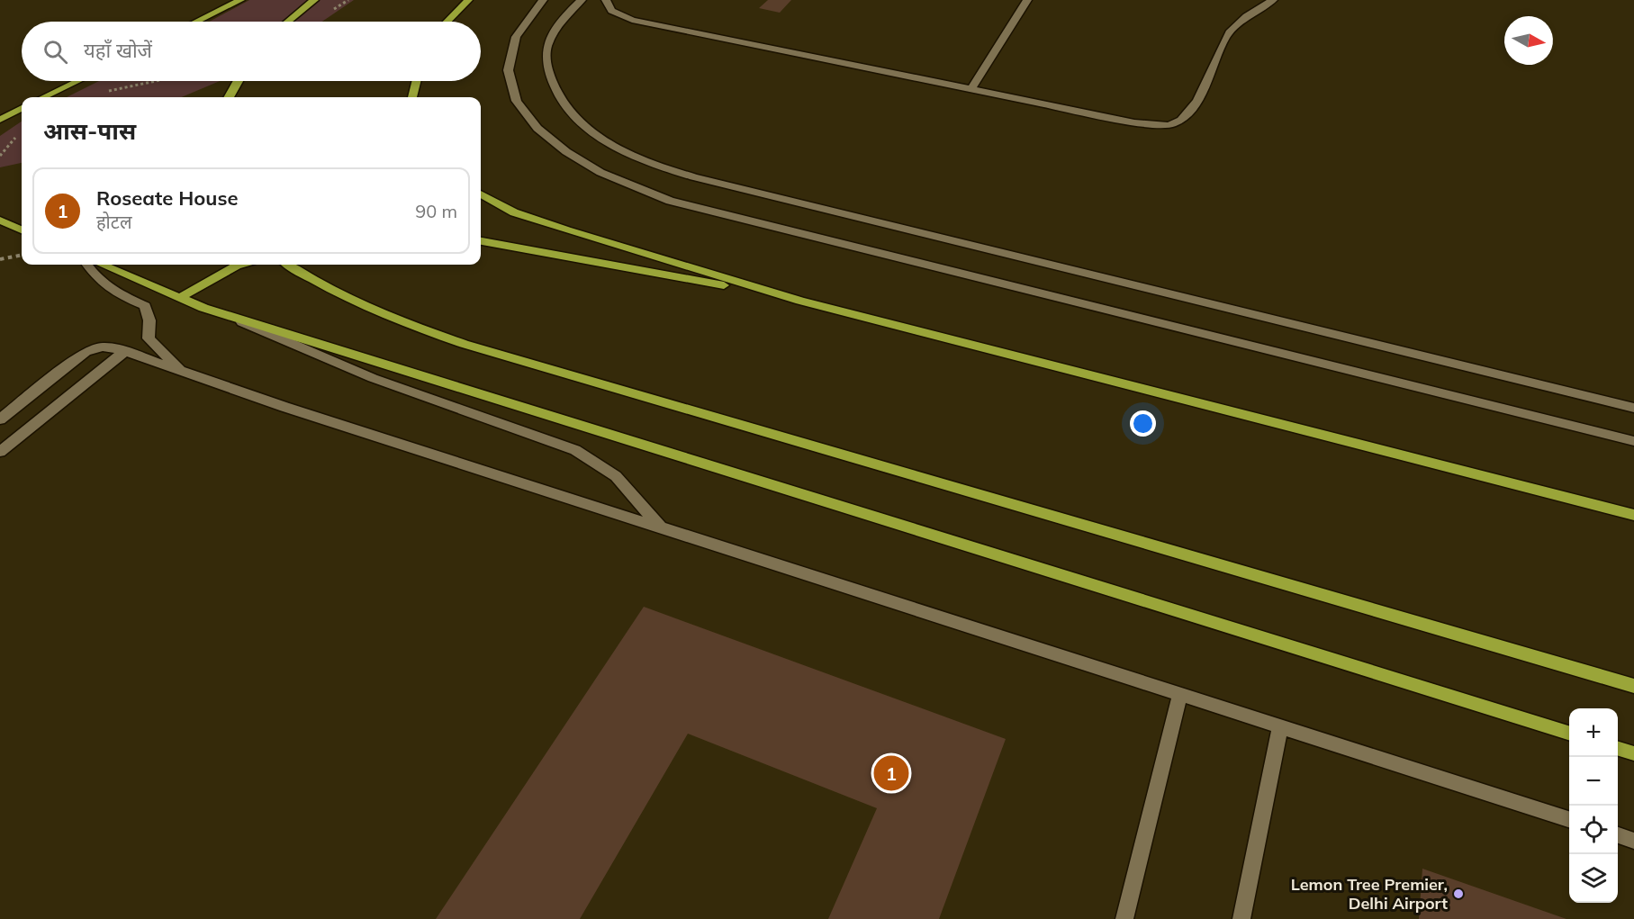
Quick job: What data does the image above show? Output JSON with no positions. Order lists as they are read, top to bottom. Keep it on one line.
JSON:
{"places":["Lemon Tree Premier, Delhi Airport"],"north":"right","page":{"search":"यहाँ खोजें","heading":"आस-पास","list":[{"mark":"1","name":"Roseate House","note":"होटल","value":"90 m"}],"map_buttons":["+","−"],"pins":"1"}}
